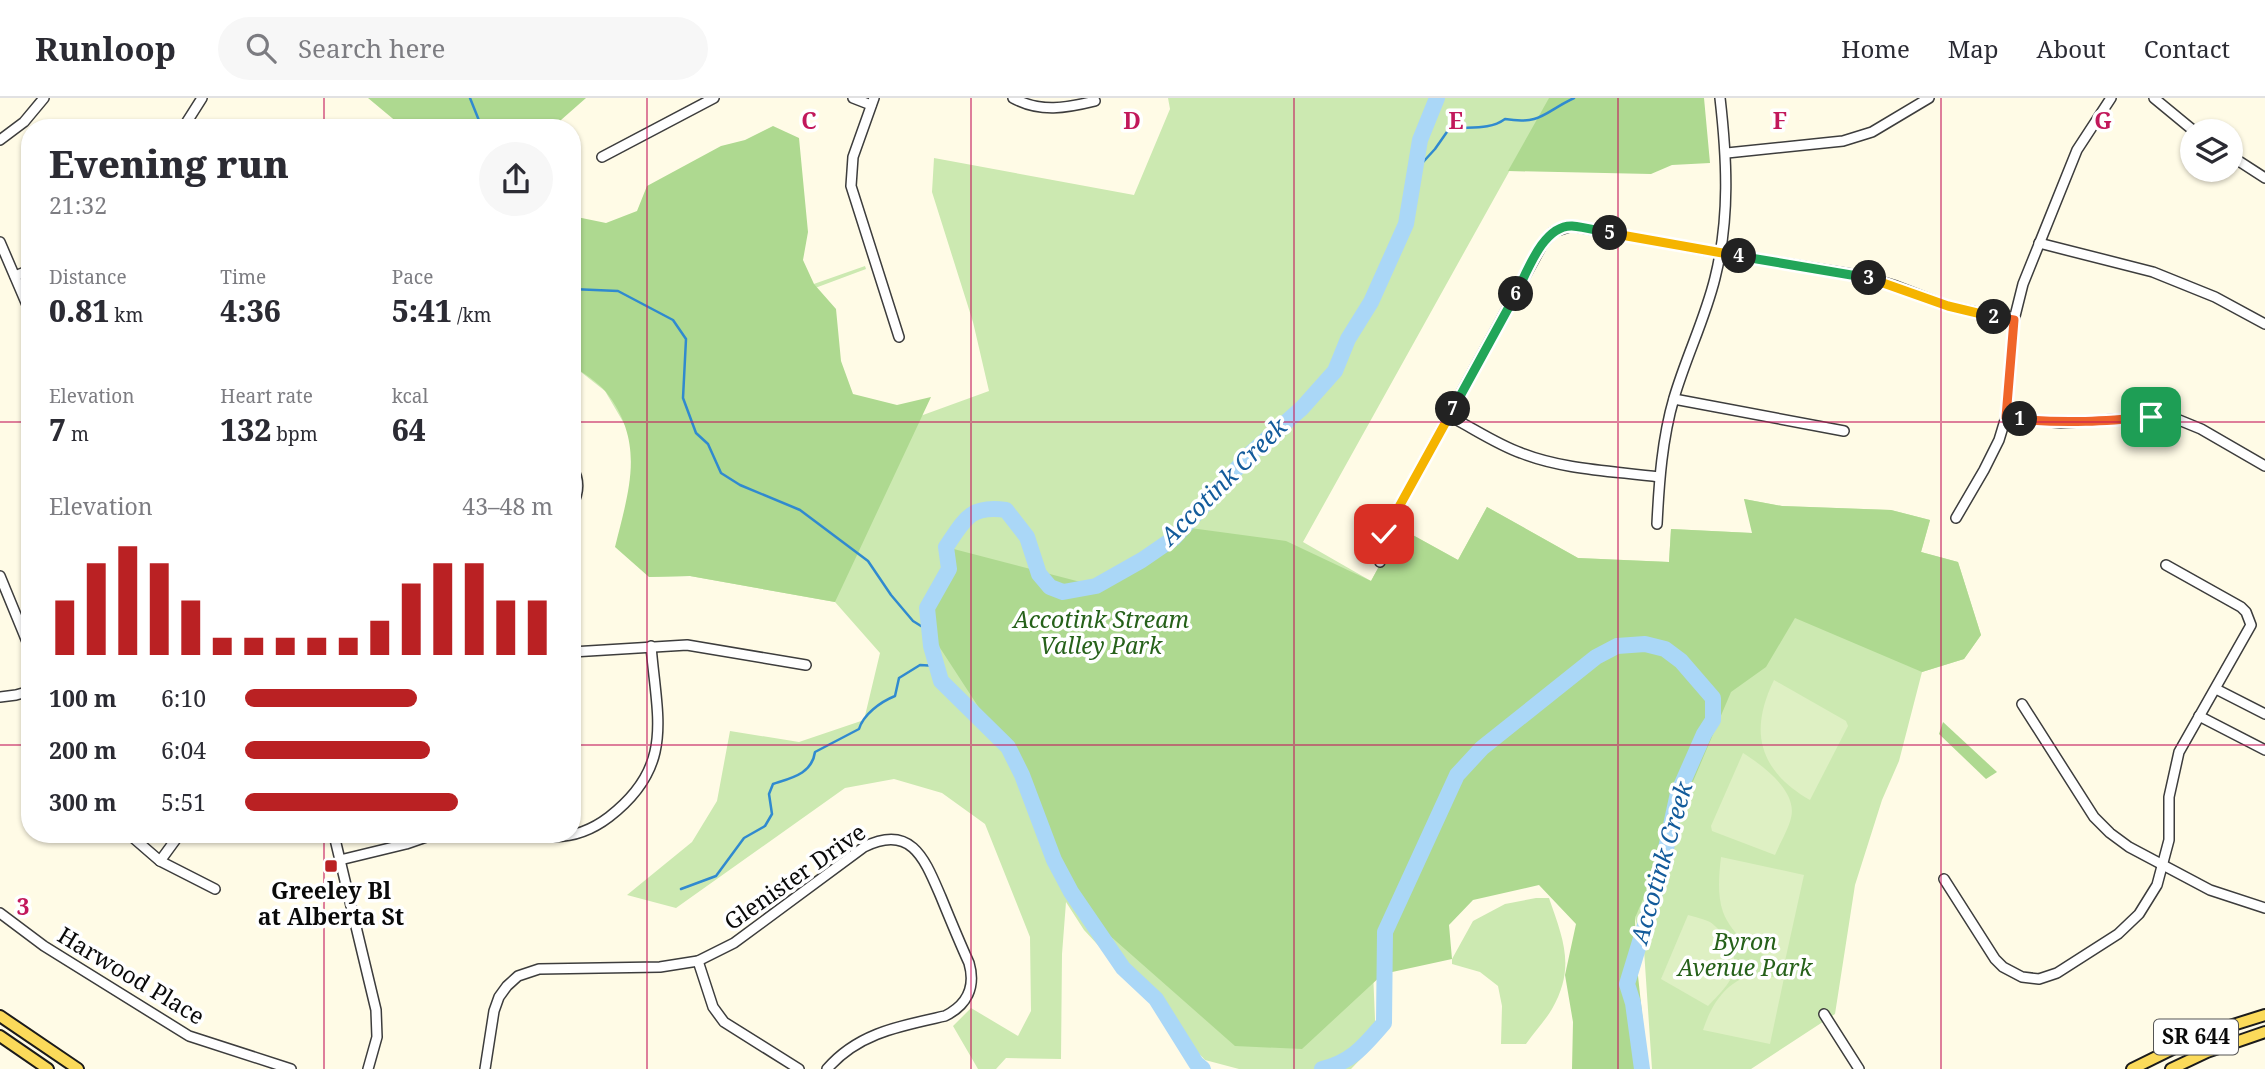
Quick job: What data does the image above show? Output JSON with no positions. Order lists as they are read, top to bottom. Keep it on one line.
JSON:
{"streets":{"main road":["SR 644"],"street":["Glenister Drive","Harwood Place"]},"water":["Accotink Creek"],"parks":["Accotink Stream Valley Park","Byron Avenue Park"],"places":{"transit":["Greeley Bl at Alberta St"]},"page":{"header":"Runloop","search":"Search here","nav":["Home","Map","About","Contact"],"heading":["Evening run","21:32"],"pins":["5","4","3","6","2","7","1"],"stats":[["Distance","0.81 km"],["Time","4:36"],["Pace","5:41 /km"],["Elevation","7 m"],["Heart rate","132 bpm"],["kcal","64"]],"chart":["Elevation","43–48 m"],"list":[{"name":"100 m","note":"6:10"},{"name":"200 m","note":"6:04"},{"name":"300 m","note":"5:51"}]},"grid":{"columns":["C","D","E","F","G"],"rows":["3"]}}
